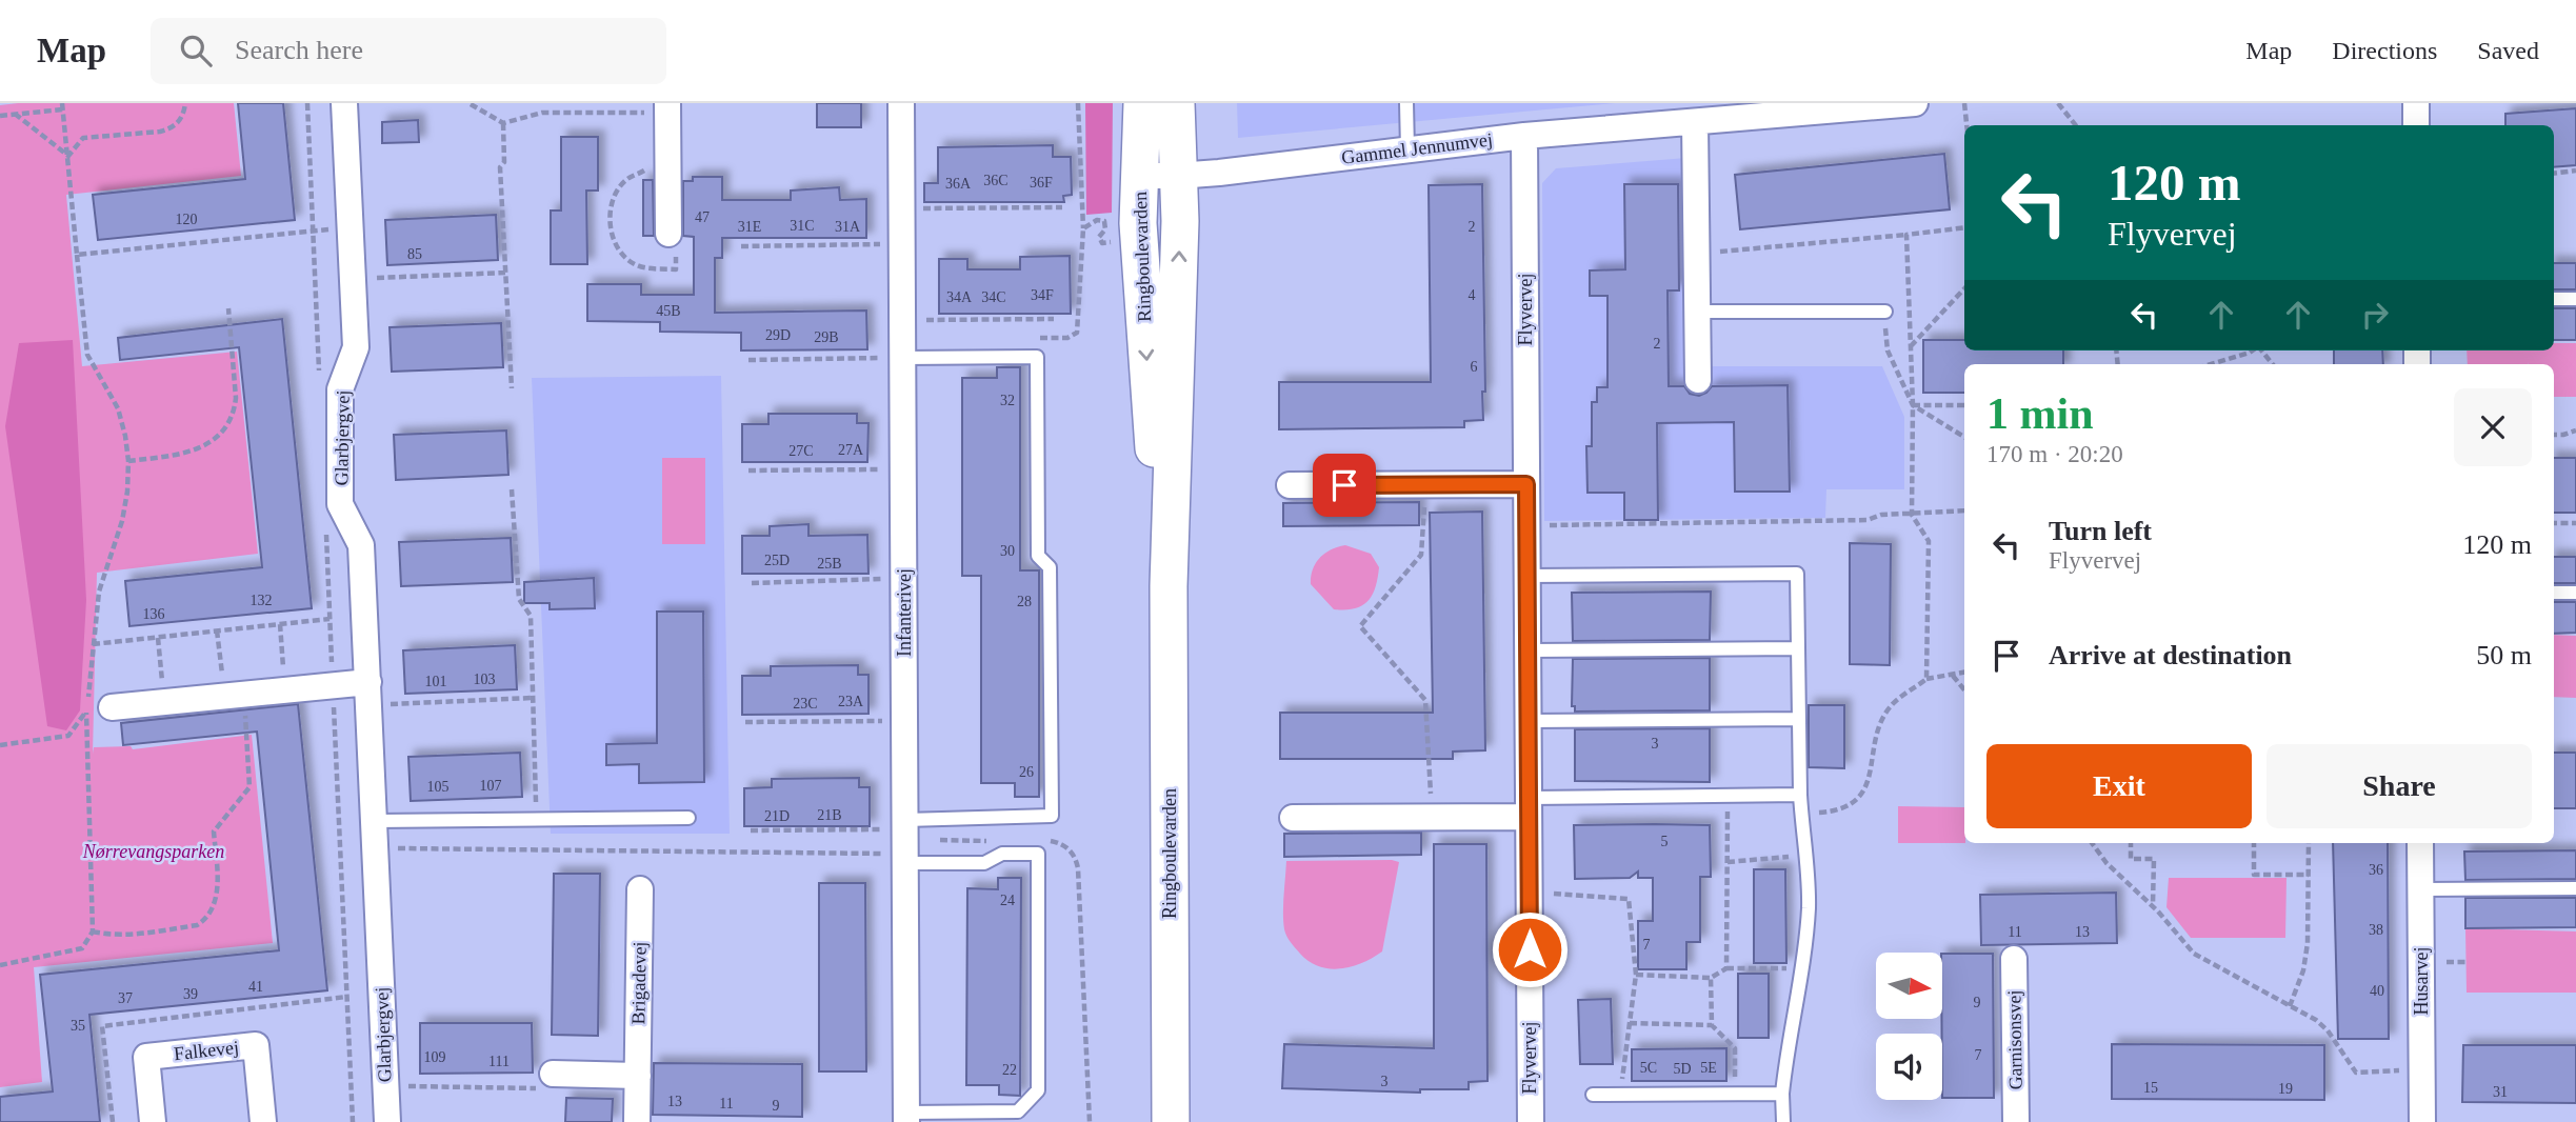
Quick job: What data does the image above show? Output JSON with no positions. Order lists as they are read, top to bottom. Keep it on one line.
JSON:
{"streets":{"main road":["Ringboulevarden"],"street":["Gammel Jennumvej","Flyvervej","Glarbjergvej","Infanterivej","Husarvej","Brigadevej","Garnisonsvej","Falkevej"]},"crossings":[["Gammel Jennumvej","Ringboulevarden"],["Gammel Jennumvej","Flyvervej"]],"parks":["Nørrevangsparken"],"house_numbers":["36C","36F","36A","47","120","31C","31E","31A","2","85","34F","4","34A","34C","45B","29D","29B","2","6","32","27A","27C","30","25D","25B","132","28","136","103","101","23A","23C","3","26","107","105","21B","21D","5","36","24","38","11","13","7","41","40","39","37","9","35","7","109","111","5C","5E","5D","22","3","15","19","31","13","11","9"],"north":"right","page":{"header":"Map","search":"Search here","nav":["Map","Directions","Saved"],"turn":["120 m","Flyvervej"],"heading":["1 min","170 m · 20:20"],"list":[{"name":"Turn left","note":"Flyvervej","value":"120 m"},{"name":"Arrive at destination","value":"50 m"}],"buttons":["Exit","Share"]}}
